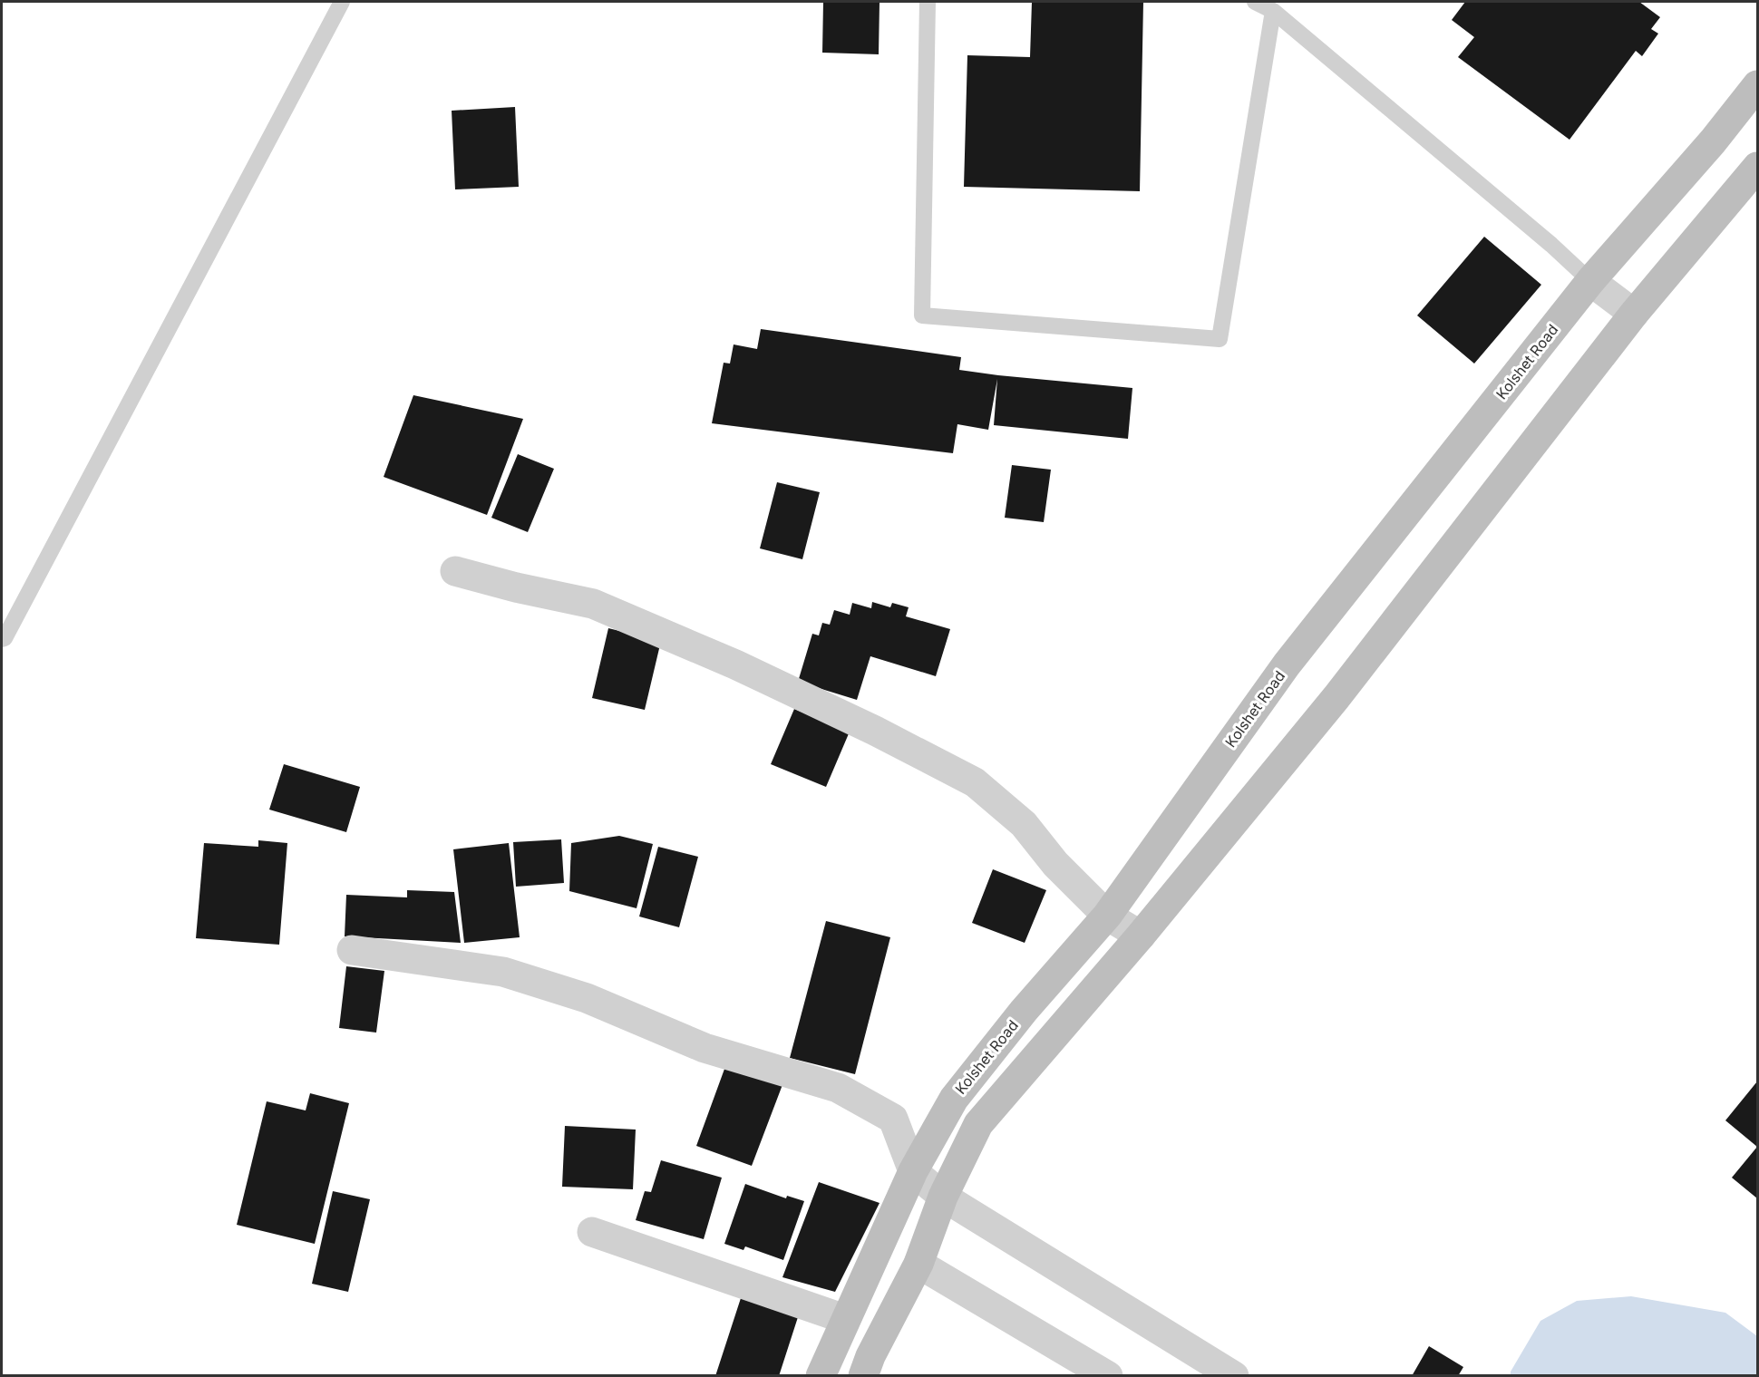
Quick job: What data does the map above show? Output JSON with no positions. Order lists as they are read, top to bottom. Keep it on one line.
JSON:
{"streets":{"street":["Kolshet Road"]}}
